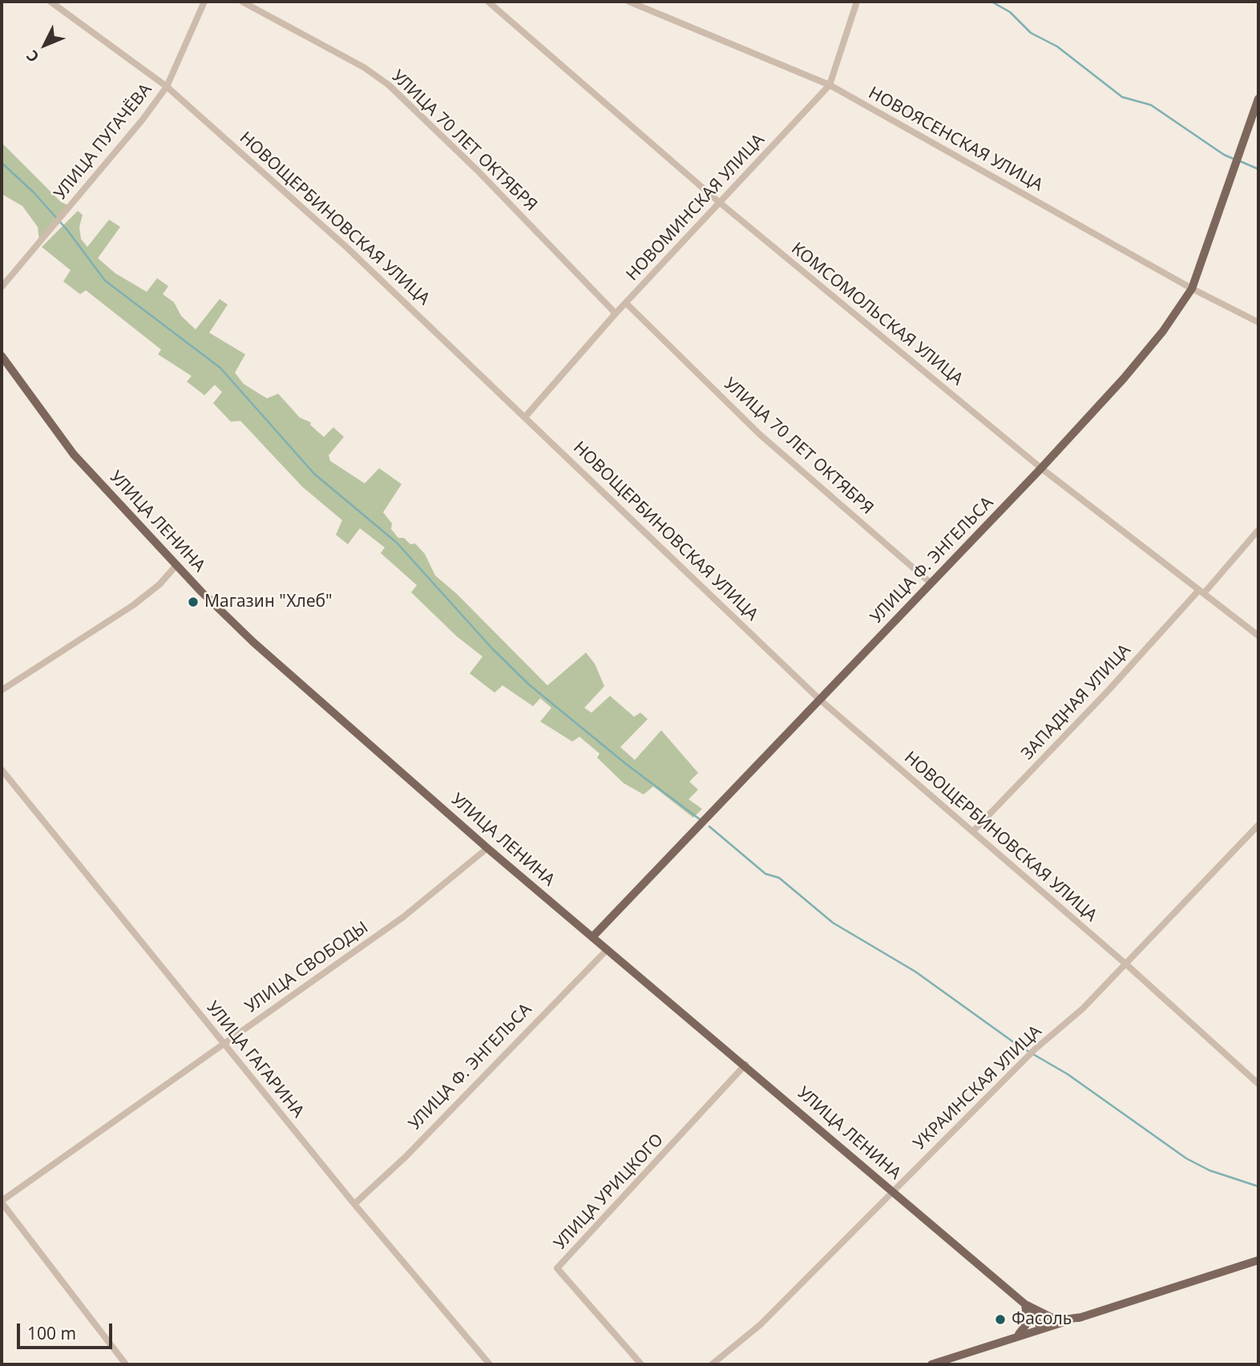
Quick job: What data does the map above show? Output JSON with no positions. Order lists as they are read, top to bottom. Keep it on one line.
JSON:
{"streets":{"main road":["УЛИЦА ЛЕНИНА","УЛИЦА Ф. ЭНГЕЛЬСА"],"street":["НОВОЯСЕНСКАЯ УЛИЦА","УЛИЦА 70 ЛЕТ ОКТЯБРЯ","УЛИЦА ПУГАЧЁВА","НОВОМИНСКАЯ УЛИЦА","НОВОЩЕРБИНОВСКАЯ УЛИЦА","КОМСОМОЛЬСКАЯ УЛИЦА","ЗАПАДНАЯ УЛИЦА","УЛИЦА СВОБОДЫ","УЛИЦА ГАГАРИНА","УКРАИНСКАЯ УЛИЦА","УЛИЦА УРИЦКОГО"]},"crossings":[["НОВОЯСЕНСКАЯ УЛИЦА","НОВОМИНСКАЯ УЛИЦА"],["НОВОЯСЕНСКАЯ УЛИЦА","УЛИЦА Ф. ЭНГЕЛЬСА"],["УЛИЦА 70 ЛЕТ ОКТЯБРЯ","НОВОМИНСКАЯ УЛИЦА"],["УЛИЦА 70 ЛЕТ ОКТЯБРЯ","УЛИЦА Ф. ЭНГЕЛЬСА"],["УЛИЦА ПУГАЧЁВА","НОВОЩЕРБИНОВСКАЯ УЛИЦА"],["НОВОМИНСКАЯ УЛИЦА","НОВОЩЕРБИНОВСКАЯ УЛИЦА"],["НОВОМИНСКАЯ УЛИЦА","КОМСОМОЛЬСКАЯ УЛИЦА"],["НОВОЩЕРБИНОВСКАЯ УЛИЦА","УЛИЦА Ф. ЭНГЕЛЬСА"],["НОВОЩЕРБИНОВСКАЯ УЛИЦА","ЗАПАДНАЯ УЛИЦА"],["НОВОЩЕРБИНОВСКАЯ УЛИЦА","УКРАИНСКАЯ УЛИЦА"],["КОМСОМОЛЬСКАЯ УЛИЦА","УЛИЦА Ф. ЭНГЕЛЬСА"],["КОМСОМОЛЬСКАЯ УЛИЦА","ЗАПАДНАЯ УЛИЦА"],["УЛИЦА ЛЕНИНА","УЛИЦА Ф. ЭНГЕЛЬСА"],["УЛИЦА ЛЕНИНА","УЛИЦА СВОБОДЫ"],["УЛИЦА ЛЕНИНА","УКРАИНСКАЯ УЛИЦА"],["УЛИЦА ЛЕНИНА","УЛИЦА УРИЦКОГО"],["УЛИЦА Ф. ЭНГЕЛЬСА","УЛИЦА ГАГАРИНА"],["УЛИЦА СВОБОДЫ","УЛИЦА ГАГАРИНА"]],"places":["Магазин \"Хлеб\"","Фасоль"],"scale_bar":"100 m","north":"bottom left"}
